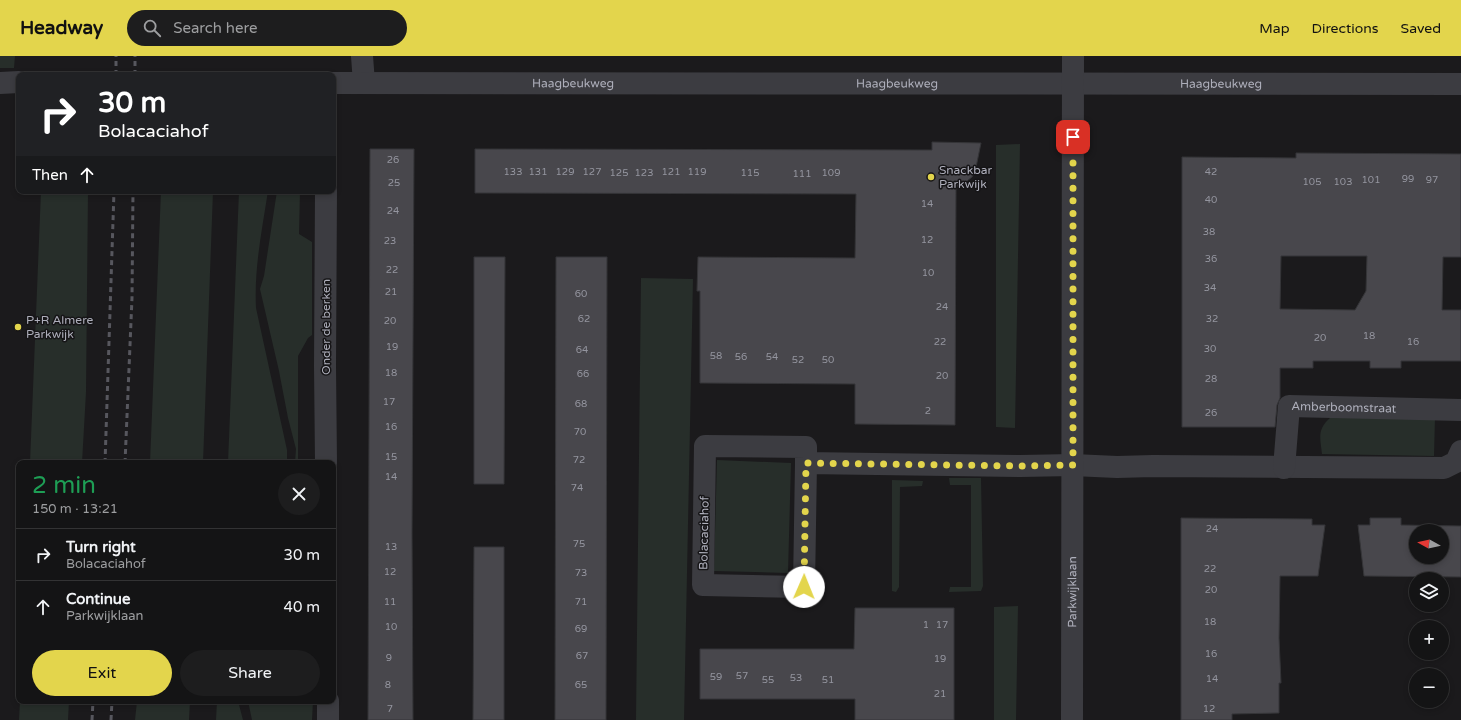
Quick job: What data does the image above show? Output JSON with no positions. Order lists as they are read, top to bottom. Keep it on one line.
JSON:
{"streets":{"street":["Haagbeukweg","Onder de berken","Amberboomstraat","Bolacaciahof","Parkwijklaan"]},"crossings":[["Haagbeukweg","Parkwijklaan"]],"places":["Snackbar Parkwijk","P+R Almere Parkwijk"],"house_numbers":["26","133","131","129","127","121","119","42","125","123","115","109","111","99","101","97","105","103","25","40","14","24","38","12","23","36","22","10","34","21","60","24","62","32","20","18","20","22","16","19","30","64","58","56","54","52","50","18","66","20","28","17","68","2","26","16","70","15","72","14","74","24","75","13","22","12","73","20","11","71","18","1","17","10","69","16","67","9","19","57","59","53","14","55","51","8","65","21","7","12"],"north":"left","page":{"header":"Headway","search":"Search here","nav":["Map","Directions","Saved"],"turn":["30 m","Bolacaciahof"],"then":"Then","heading":["2 min","150 m · 13:21"],"map_buttons":["+","−"],"list":[{"name":"Turn right","note":"Bolacaciahof","value":"30 m"},{"name":"Continue","note":"Parkwijklaan","value":"40 m"}],"buttons":["Exit","Share"]}}
